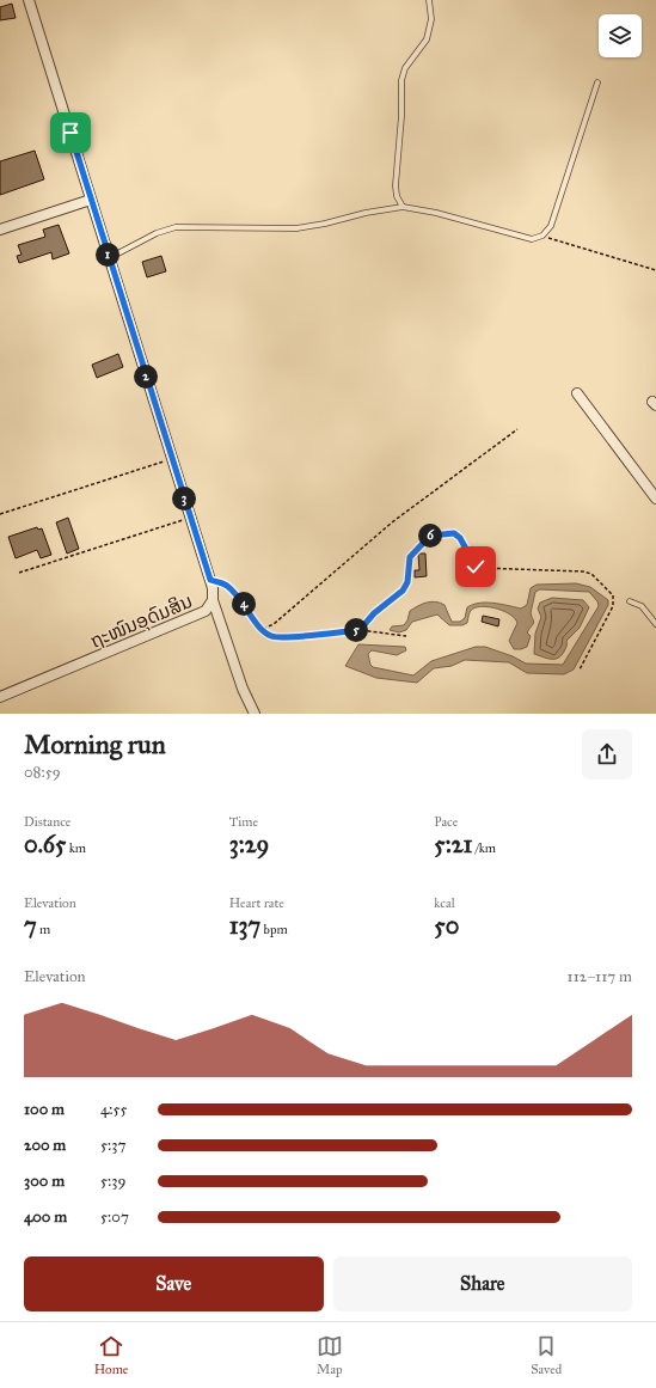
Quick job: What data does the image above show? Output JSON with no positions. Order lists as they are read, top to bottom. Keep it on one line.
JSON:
{"streets":{"street":["ຖະໜົນອຸດົມສິນ"]},"page":{"pins":["1","2","3","6","4","5"],"heading":["Morning run","08:59"],"stats":[["Distance","0.65 km"],["Time","3:29"],["Pace","5:21 /km"],["Elevation","7 m"],["Heart rate","137 bpm"],["kcal","50"]],"chart":["Elevation","112–117 m"],"list":[{"name":"100 m","note":"4:55"},{"name":"200 m","note":"5:37"},{"name":"300 m","note":"5:39"},{"name":"400 m","note":"5:07"}],"buttons":["Save","Share"],"tabs":["Home","Map","Saved"]}}
